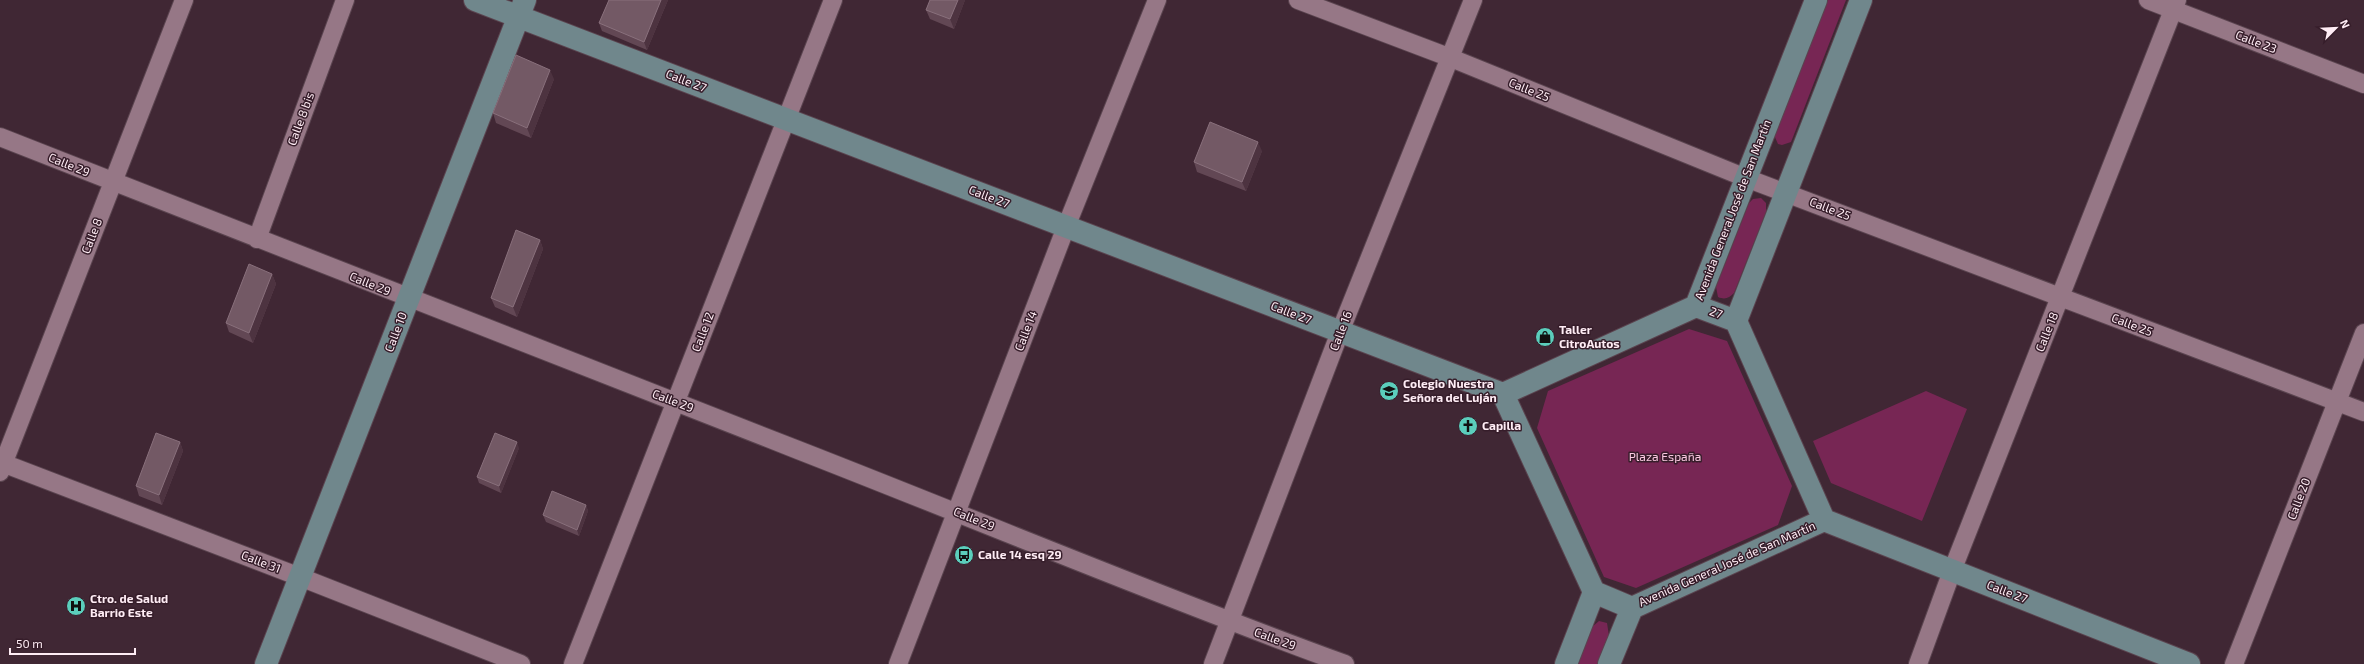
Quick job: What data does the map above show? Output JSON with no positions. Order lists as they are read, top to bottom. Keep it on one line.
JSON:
{"streets":{"street":["Calle 23","Calle 27","Calle 25","Calle 8 bis","Calle 29","Avenida General José de San Martín","Calle 8","27","Calle 14","Calle 16","Calle 10","Calle 12","Calle 18","Calle 20","Calle 31"]},"crossings":[["Calle 23","Calle 18"],["Calle 27","Avenida General José de San Martín"],["Calle 27","Calle 14"],["Calle 27","Calle 16"],["Calle 27","Calle 10"],["Calle 27","Calle 12"],["Calle 27","Calle 18"],["Calle 25","Avenida General José de San Martín"],["Calle 25","Calle 16"],["Calle 25","Calle 18"],["Calle 25","Calle 20"],["Calle 8 bis","Calle 29"],["Calle 29","Calle 8"],["Calle 29","Calle 14"],["Calle 29","Calle 16"],["Calle 29","Calle 10"],["Calle 29","Calle 12"],["Avenida General José de San Martín","27"],["Calle 8","Calle 31"],["Calle 10","Calle 31"]],"parks":["Plaza España"],"places":{"shop":["Taller CitroAutos"],"school or university":["Colegio Nuestra Señora del Luján"],"church":["Capilla"],"bus stop":["Calle 14 esq 29"],"hospital":["Ctro. de Salud Barrio Este"]},"scale_bar":"50 m","north":"top right"}
